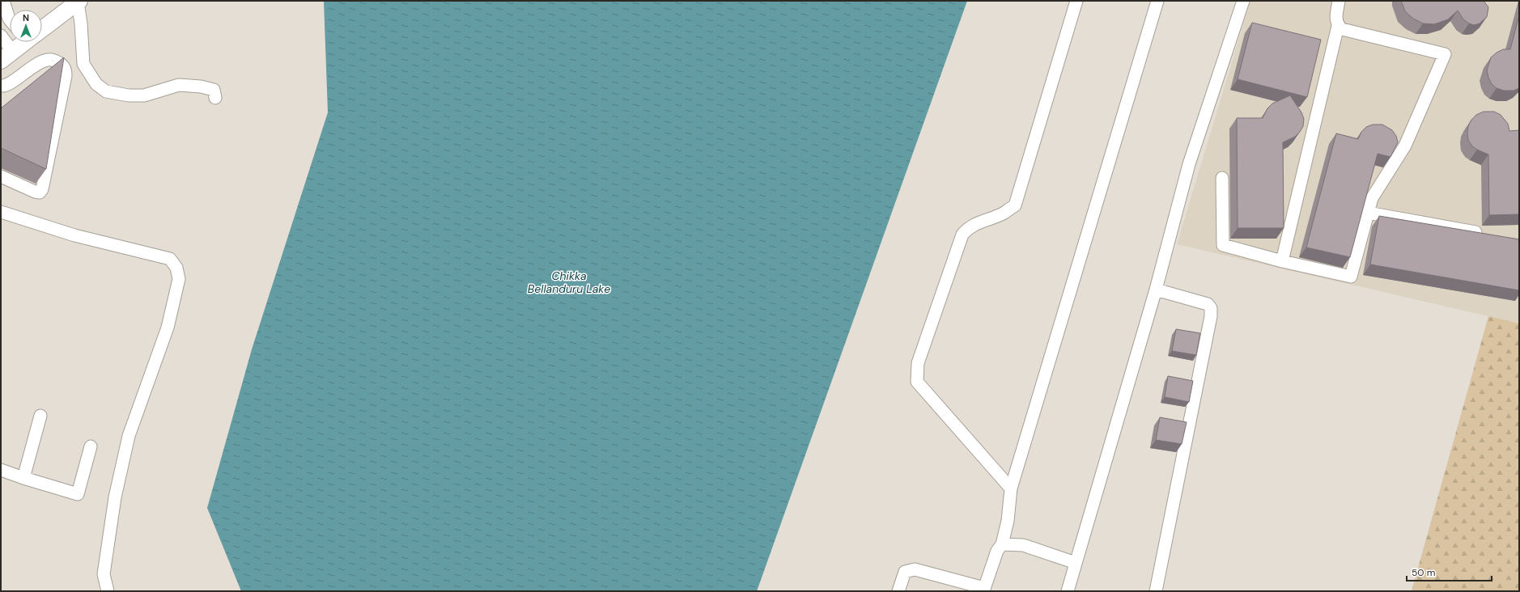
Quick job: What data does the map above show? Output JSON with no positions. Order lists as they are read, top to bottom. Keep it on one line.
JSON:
{"water":["Chikka Bellanduru Lake"],"scale_bar":"50 m","north":"top"}
